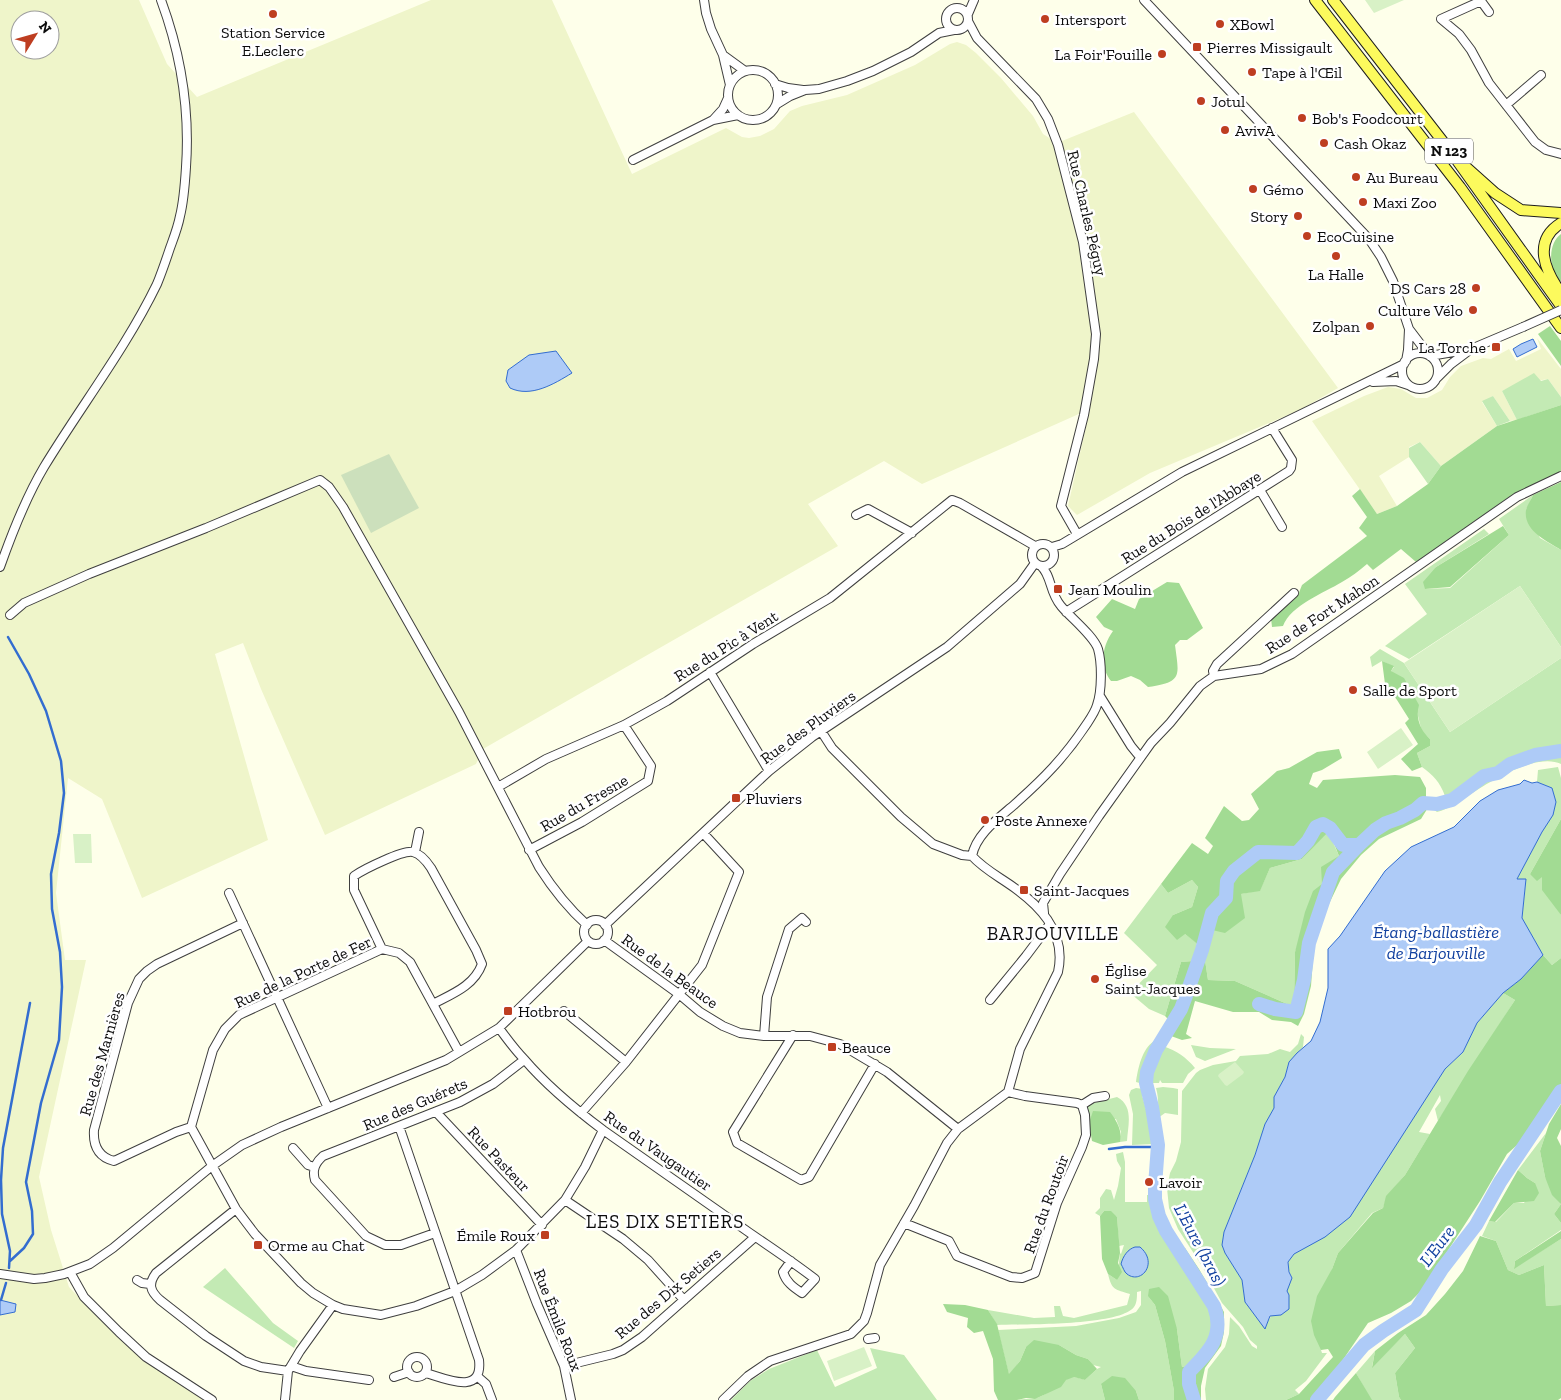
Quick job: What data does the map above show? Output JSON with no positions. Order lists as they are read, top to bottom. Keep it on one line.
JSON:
{"streets":{"main road":["N 123"],"street":["Rue Charles Péguy","Rue du Bois de l'Abbaye","Rue de Fort Mahon","Rue du Pic à Vent","Rue des Pluviers","Rue du Fresne","Rue de la Beauce","Rue de la Porte de Fer","Rue des Marnières","Rue des Guérets","Rue du Vaugautier","Rue Pasteur","Rue du Routoir","Rue des Dix Setiers","Rue Émile Roux"]},"crossings":[["Rue du Pic à Vent","Rue des Pluviers"],["Rue du Pic à Vent","Rue du Fresne"],["Rue des Pluviers","Rue de la Beauce"],["Rue de la Porte de Fer","Rue des Marnières"],["Rue des Guérets","Rue du Vaugautier"],["Rue des Guérets","Rue Pasteur"],["Rue du Vaugautier","Rue des Dix Setiers"],["Rue des Dix Setiers","Rue Émile Roux"]],"districts":["BARJOUVILLE","LES DIX SETIERS"],"water":["Étang-ballastière de Barjouville","L'Eure (bras)","L'Eure"],"places":{"other":["Station Service E.Leclerc","Intersport","XBowl","La Foir'Fouille","Tape à l'Œil","Jotul","Bob's Foodcourt","AvivA","Cash Okaz","Au Bureau","Gémo","Maxi Zoo","Story","EcoCuisine","La Halle","DS Cars 28","Culture Vélo","Zolpan","Salle de Sport","Poste Annexe","Église Saint-Jacques","Lavoir"],"transit":["Pierres Missigault","La Torche","Jean Moulin","Pluviers","Saint-Jacques","Hotbrou","Beauce","Émile Roux","Orme au Chat"]},"north":"top right"}
